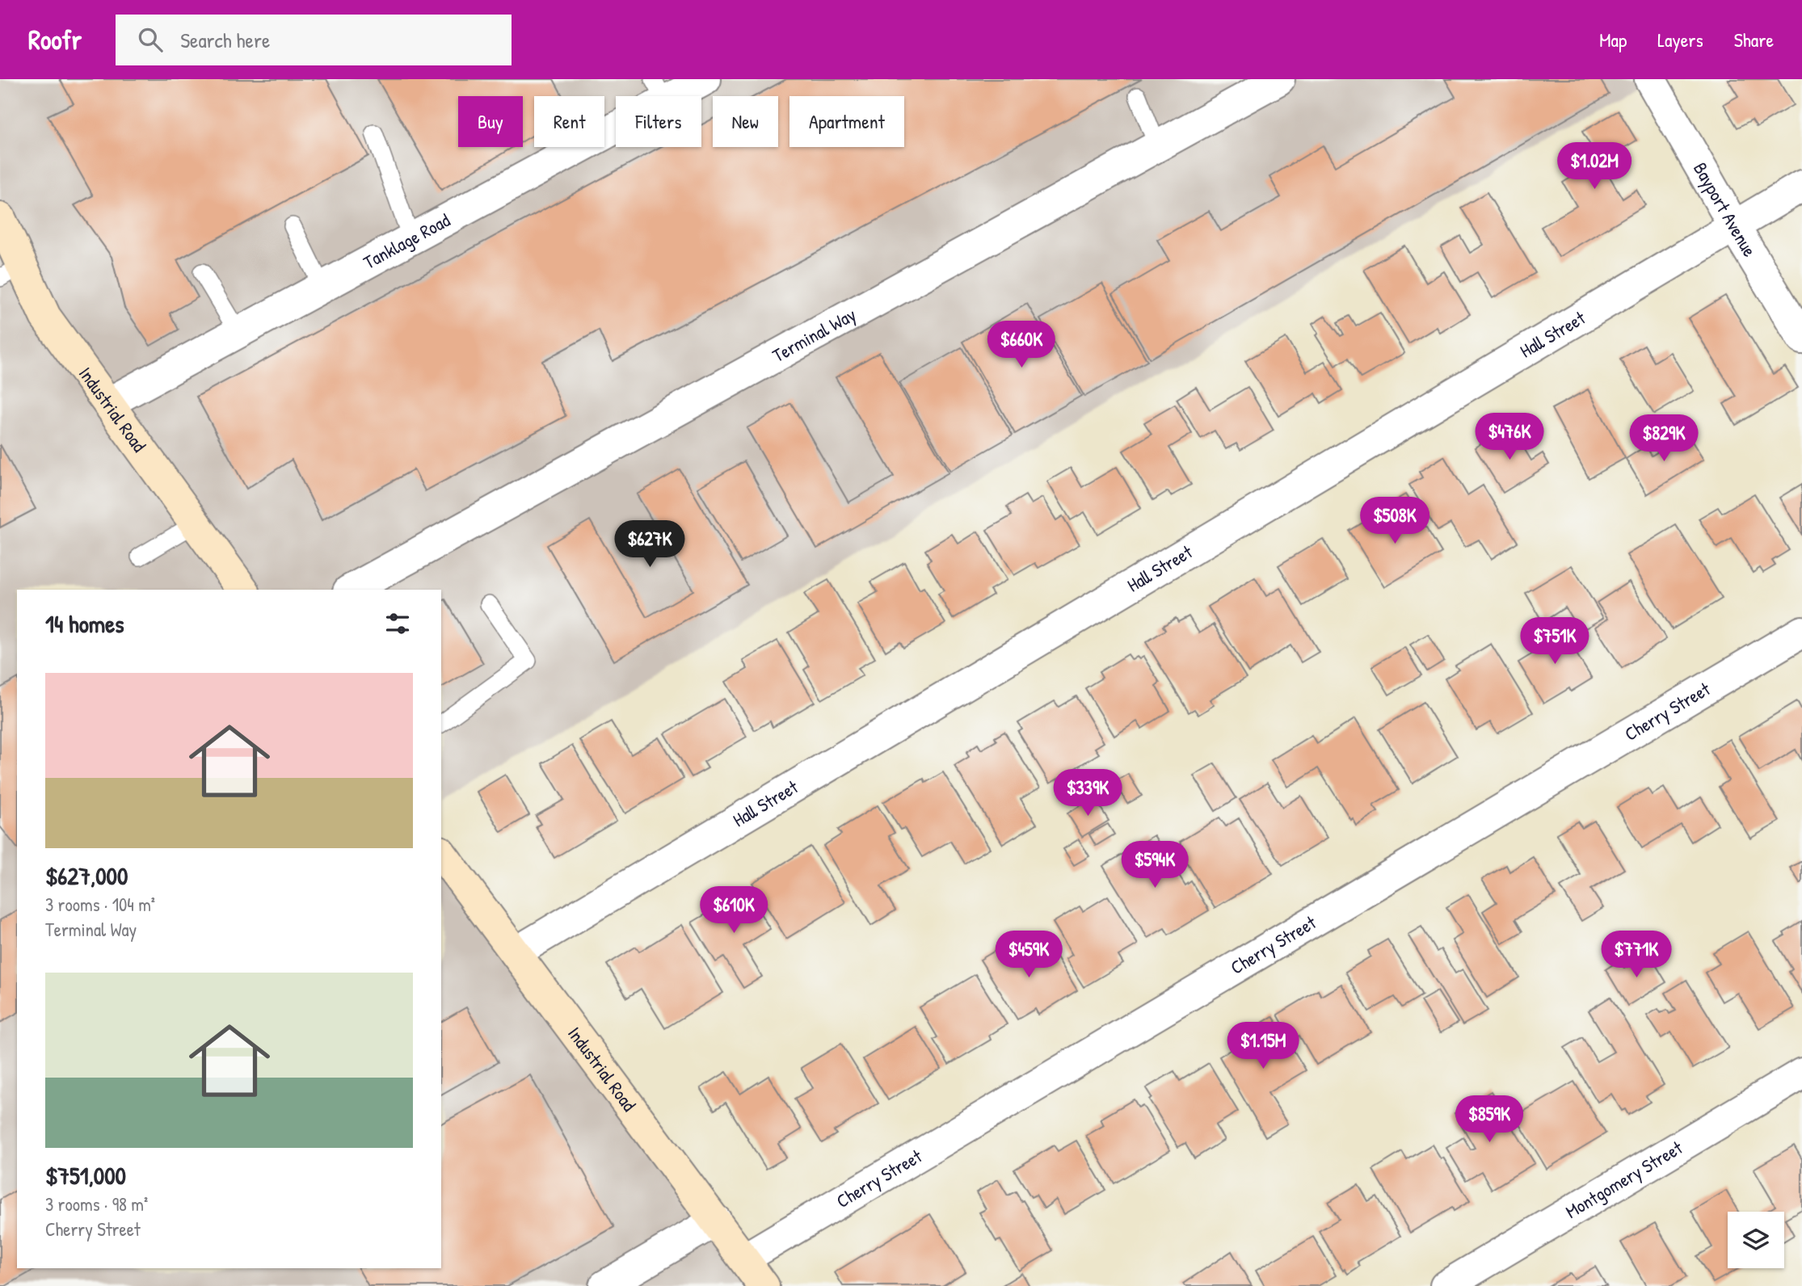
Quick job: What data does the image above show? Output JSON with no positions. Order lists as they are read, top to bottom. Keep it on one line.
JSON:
{"streets":{"main road":["Industrial Road"],"street":["Bayport Avenue","Tanklage Road","Terminal Way","Hall Street","Cherry Street","Montgomery Street"]},"crossings":[["Bayport Avenue","Hall Street"],["Tanklage Road","Industrial Road"],["Hall Street","Industrial Road"],["Industrial Road","Cherry Street"]],"page":{"header":"Roofr","search":"Search here","nav":["Map","Layers","Share"],"chip":["Buy","Rent","Filters","New","Apartment"],"price":["$1.02M","$660K","$476K","$829K","$508K","$627K","$751K","$339K","$594K","$610K","$459K","$771K","$1.15M","$859K"],"heading":"14 homes","list":[{"name":"$627,000","note":"3 rooms · 104 m² · Terminal Way"},{"name":"$751,000","note":"3 rooms · 98 m² · Cherry Street"}]}}
